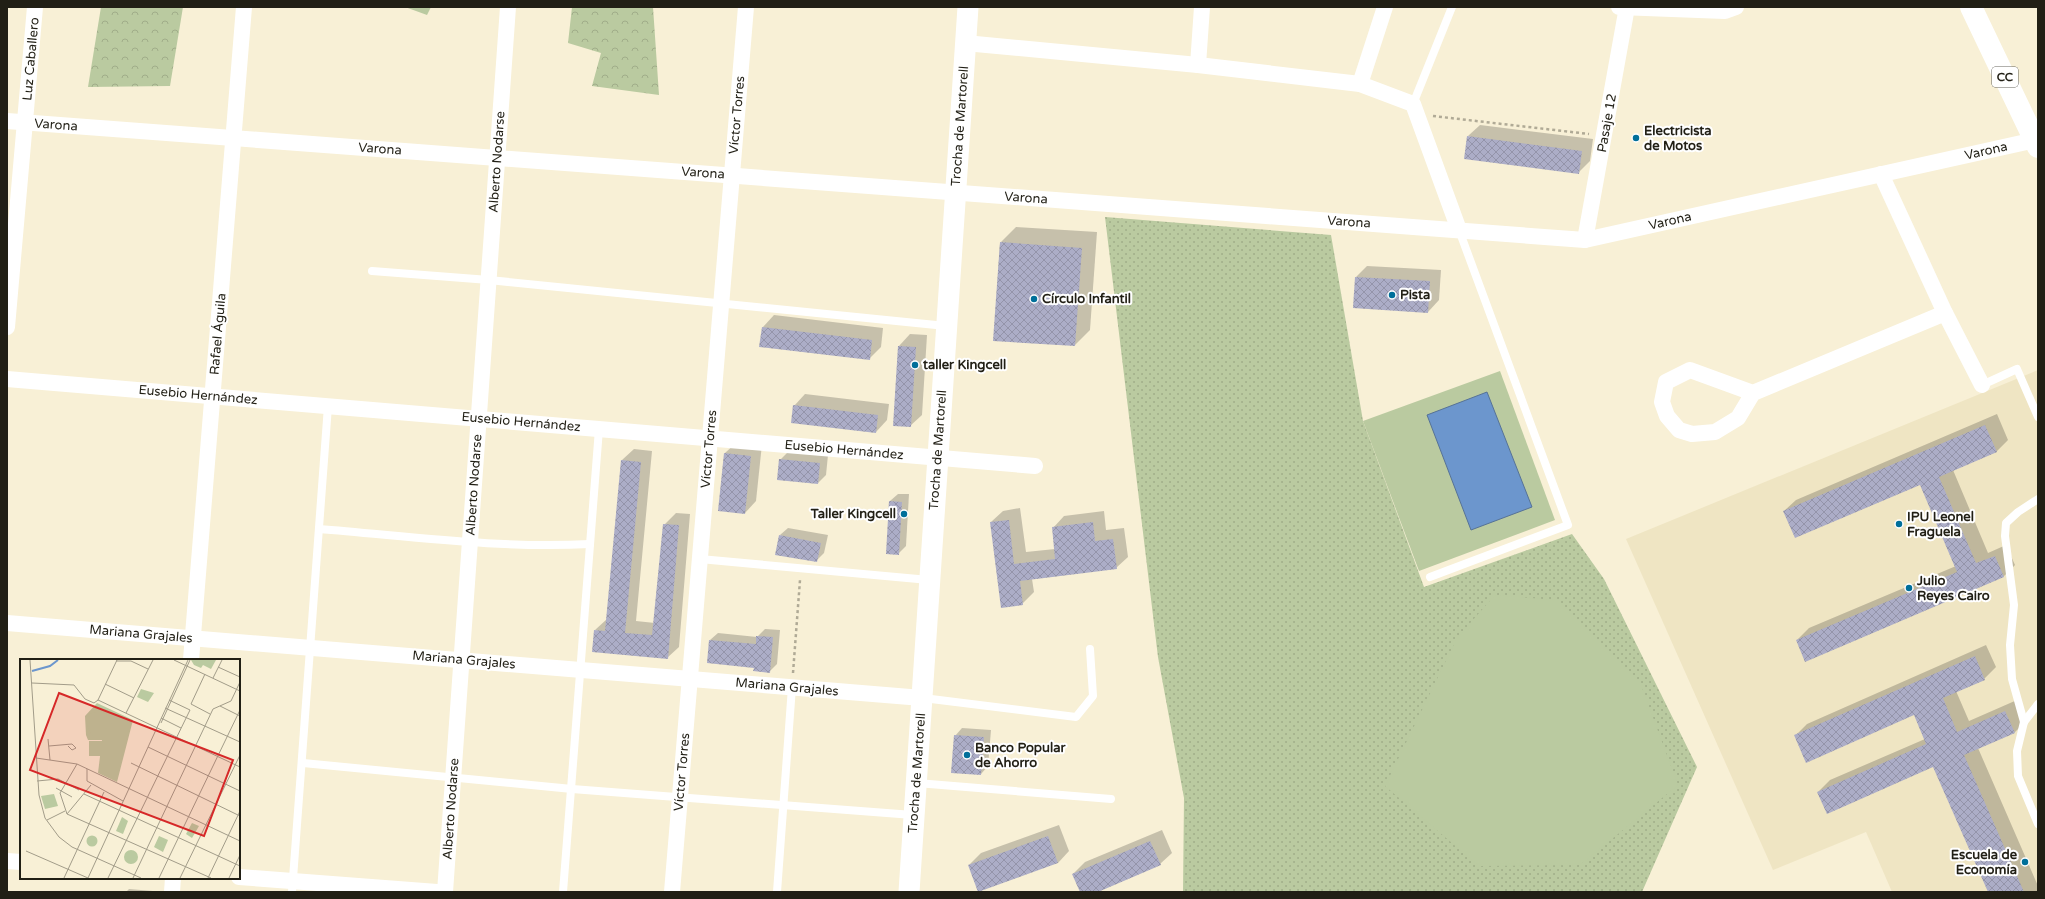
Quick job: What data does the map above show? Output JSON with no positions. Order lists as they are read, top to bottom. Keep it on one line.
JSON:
{"streets":{"main road":["CC"],"street":["Luz Caballero","Víctor Torres","Pasaje 12","Varona","Trocha de Martorell","Alberto Nodarse","Rafael Águila","Eusebio Hernández","Mariana Grajales"]},"crossings":[["Luz Caballero","Varona"],["CC","Varona"],["Víctor Torres","Varona"],["Víctor Torres","Eusebio Hernández"],["Víctor Torres","Mariana Grajales"],["Pasaje 12","Varona"],["Varona","Trocha de Martorell"],["Varona","Alberto Nodarse"],["Varona","Rafael Águila"],["Trocha de Martorell","Eusebio Hernández"],["Trocha de Martorell","Mariana Grajales"],["Alberto Nodarse","Eusebio Hernández"],["Alberto Nodarse","Mariana Grajales"],["Rafael Águila","Eusebio Hernández"],["Rafael Águila","Mariana Grajales"]],"places":["Electricista de Motos","Pista","Círculo Infantil","taller Kingcell","Taller Kingcell","IPU Leonel Fraguela","Julio Reyes Cairo","Banco Popular de Ahorro","Escuela de Economía"]}
